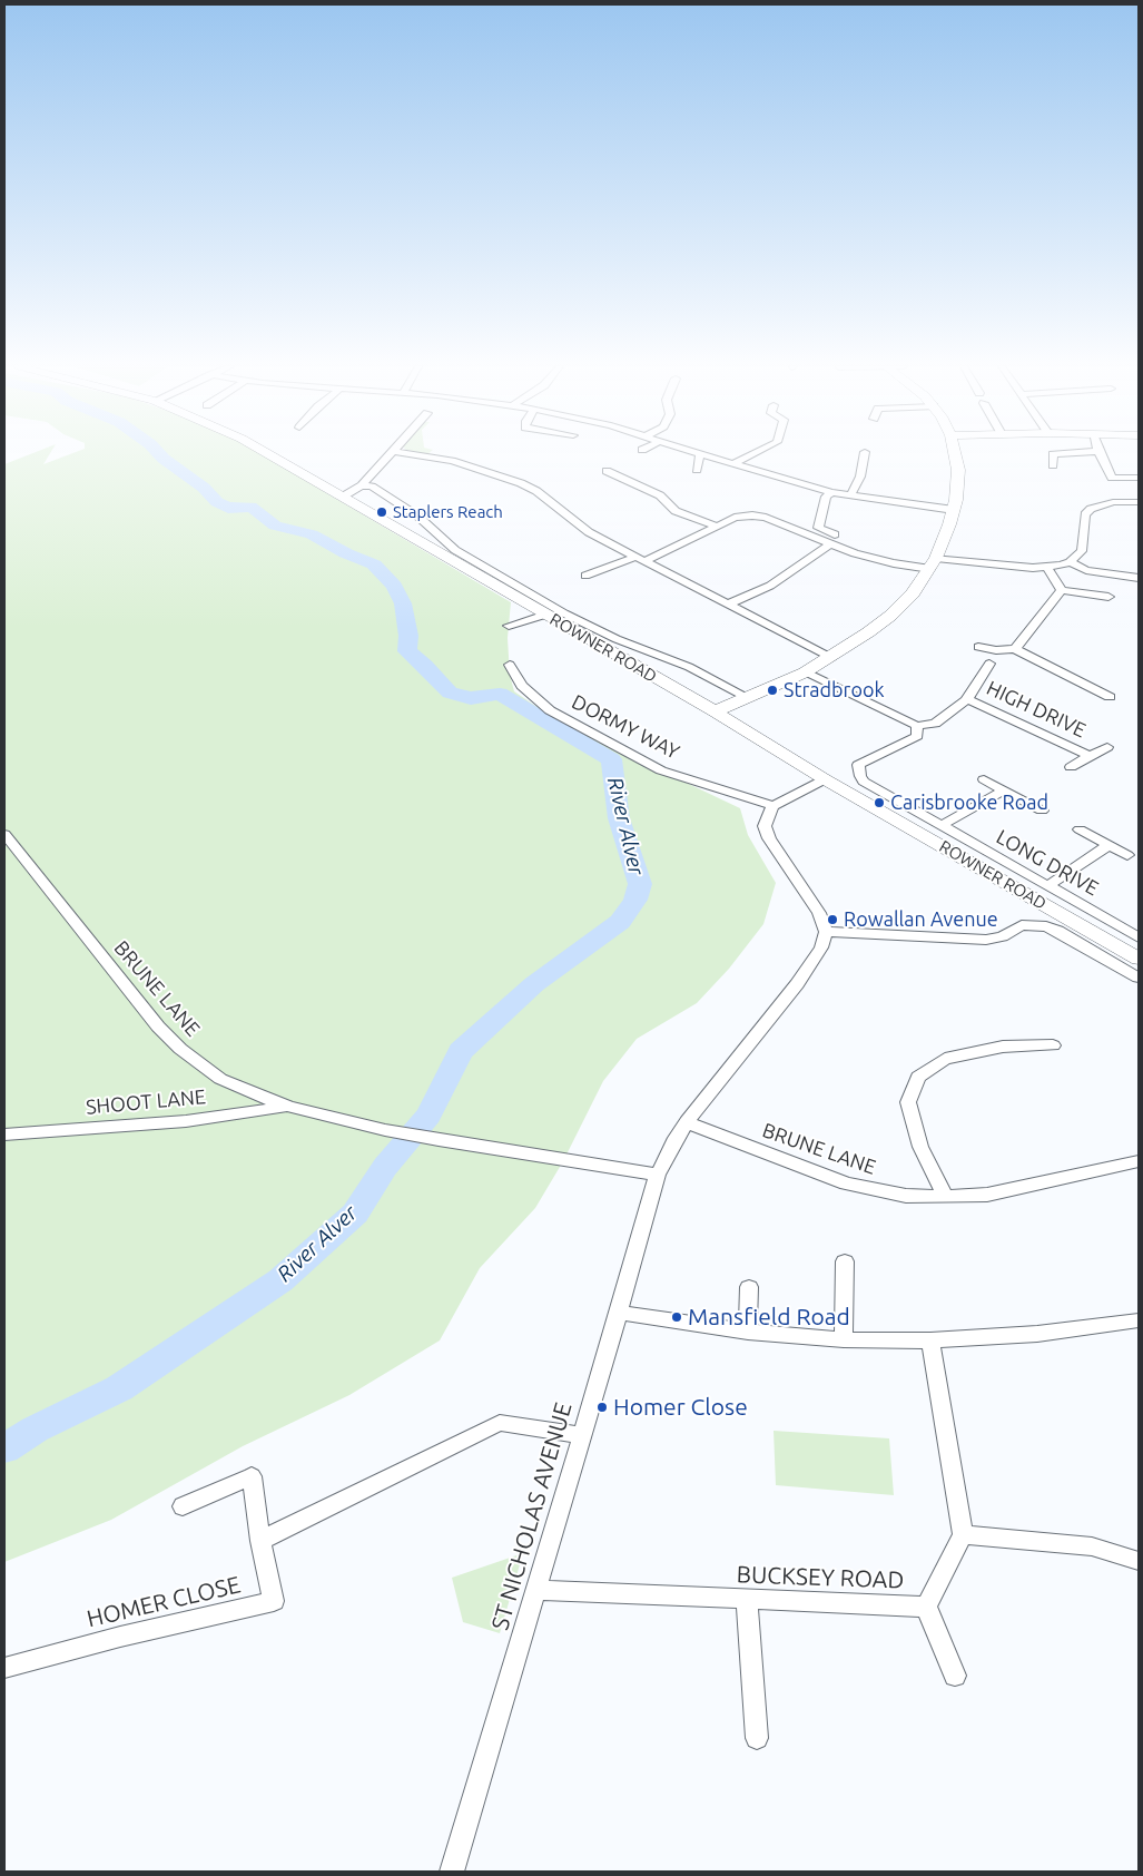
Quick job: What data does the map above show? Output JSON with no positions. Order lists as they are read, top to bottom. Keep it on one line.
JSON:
{"streets":{"main road":["ROWNER ROAD"],"street":["HIGH DRIVE","DORMY WAY","LONG DRIVE","BRUNE LANE","SHOOT LANE","ST NICHOLAS AVENUE","BUCKSEY ROAD","HOMER CLOSE"]},"crossings":[["BRUNE LANE","SHOOT LANE"],["BRUNE LANE","ST NICHOLAS AVENUE"],["ST NICHOLAS AVENUE","BUCKSEY ROAD"]],"water":["River Alver"],"places":["Staplers Reach","Stradbrook","Carisbrooke Road","Rowallan Avenue","Mansfield Road","Homer Close"]}
